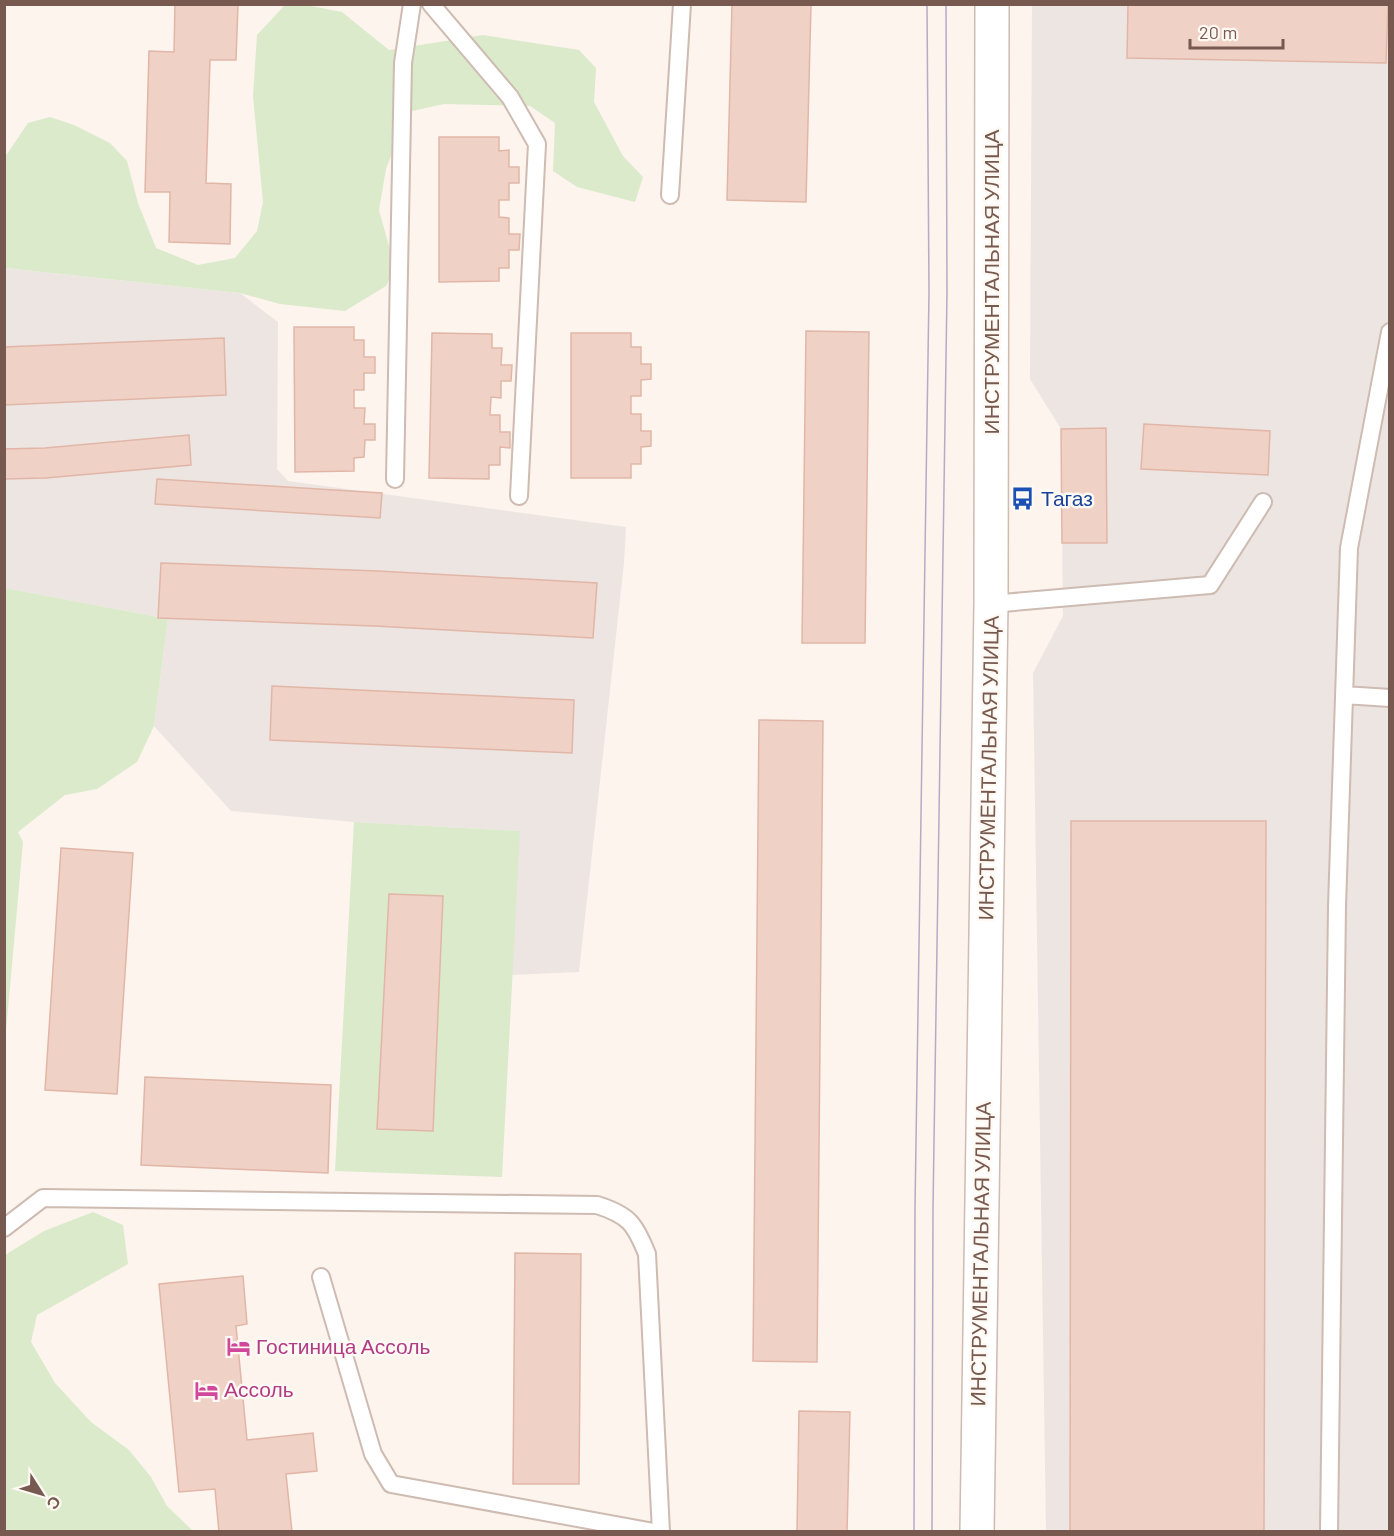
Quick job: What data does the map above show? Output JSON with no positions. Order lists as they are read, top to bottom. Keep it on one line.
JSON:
{"streets":{"street":["ИНСТРУМЕНТАЛЬНАЯ УЛИЦА"]},"places":{"bus stop":["Тагаз"],"hotel":["Гостиница Ассоль","Ассоль"]},"scale_bar":"20 m","north":"bottom right"}
